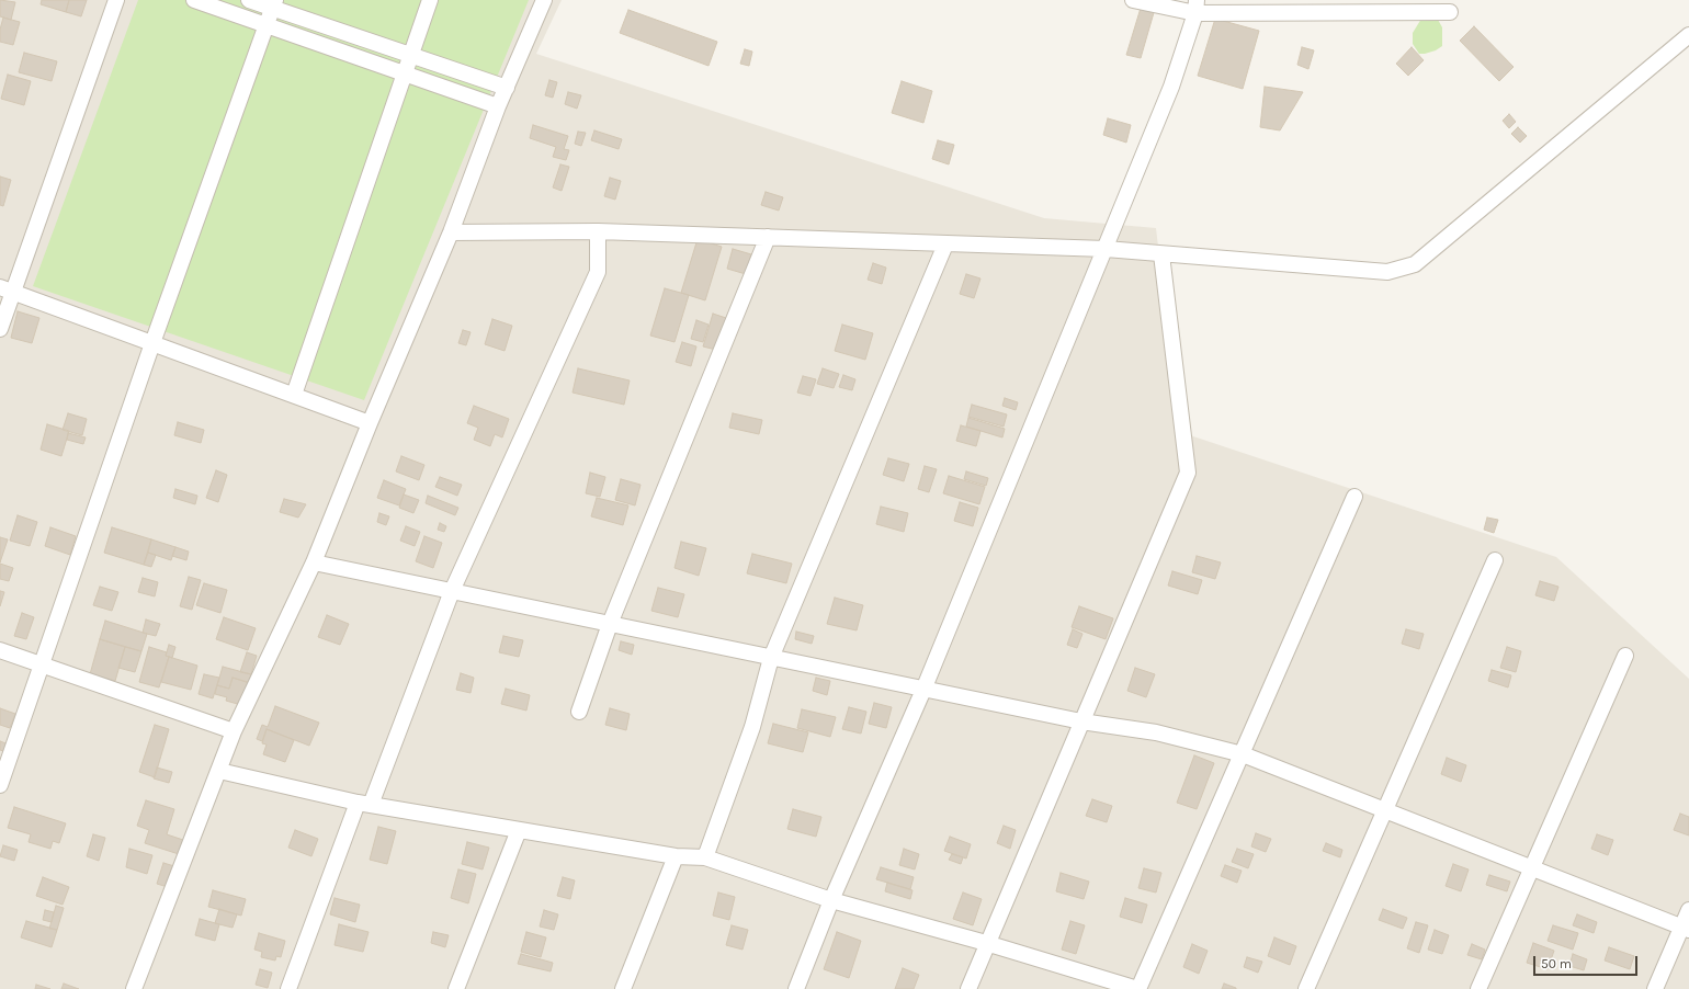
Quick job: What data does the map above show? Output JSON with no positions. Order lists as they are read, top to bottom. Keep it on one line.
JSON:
{"scale_bar":"50 m"}
